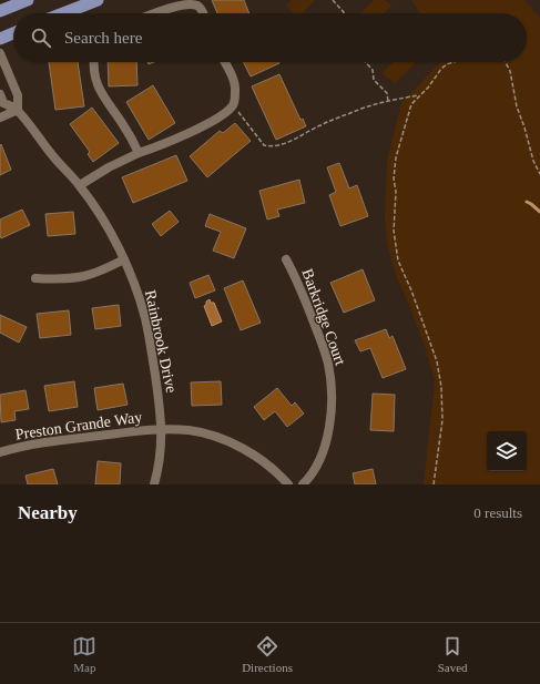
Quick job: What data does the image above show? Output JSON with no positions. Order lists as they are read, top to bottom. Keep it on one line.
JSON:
{"streets":{"street":["Barkridge Court","Rainbrook Drive","Preston Grande Way"]},"crossings":[["Rainbrook Drive","Preston Grande Way"]],"page":{"search":"Search here","heading":["Nearby","0 results"],"nav":["Map","Directions","Saved"]}}
